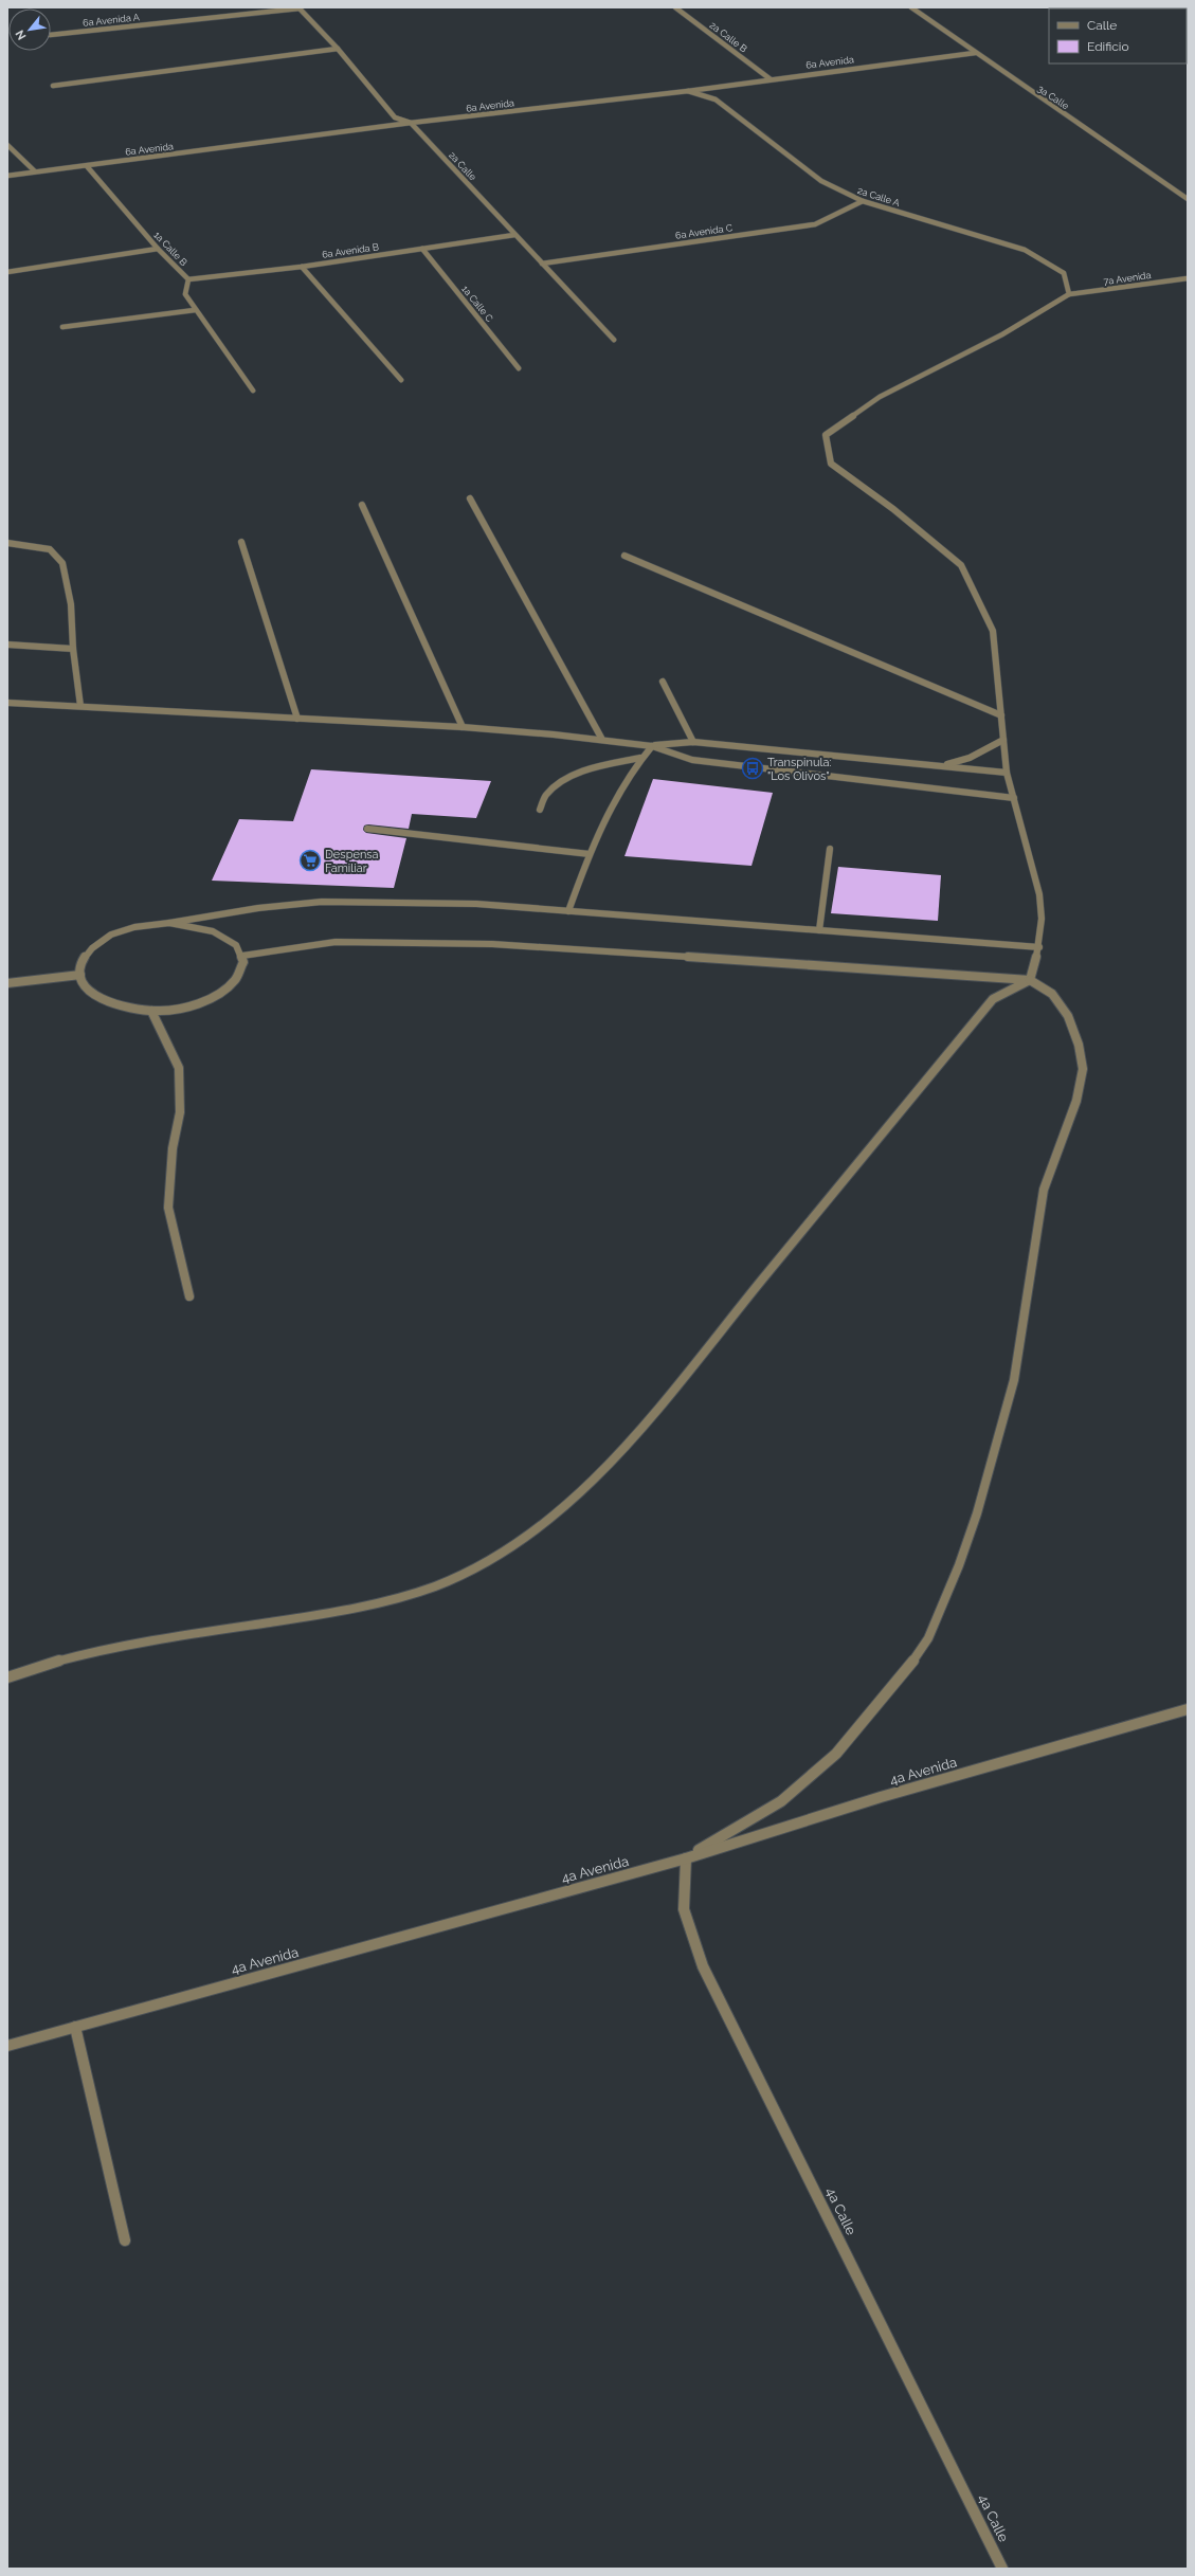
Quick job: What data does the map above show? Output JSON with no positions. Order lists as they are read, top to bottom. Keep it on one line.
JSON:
{"streets":{"street":["6a Avenida A","2a Calle B","6a Avenida","3a Calle","2a Calle","2a Calle A","6a Avenida C","1a Calle B","6a Avenida B","7a Avenida","1a Calle C","4a Avenida","4a Calle"]},"crossings":[["6a Avenida A","2a Calle"],["2a Calle B","6a Avenida"],["6a Avenida","3a Calle"],["6a Avenida","2a Calle"],["6a Avenida","2a Calle A"],["6a Avenida","1a Calle B"],["2a Calle","6a Avenida C"],["2a Calle","6a Avenida B"],["2a Calle A","6a Avenida C"],["2a Calle A","7a Avenida"],["1a Calle B","6a Avenida B"],["6a Avenida B","1a Calle C"],["4a Avenida","4a Calle"]],"places":{"bus stop":["Transpinula: \"Los Olivos\""],"supermarket":["Despensa Familiar"]},"legend":["Calle","Edificio"],"north":"bottom left"}
